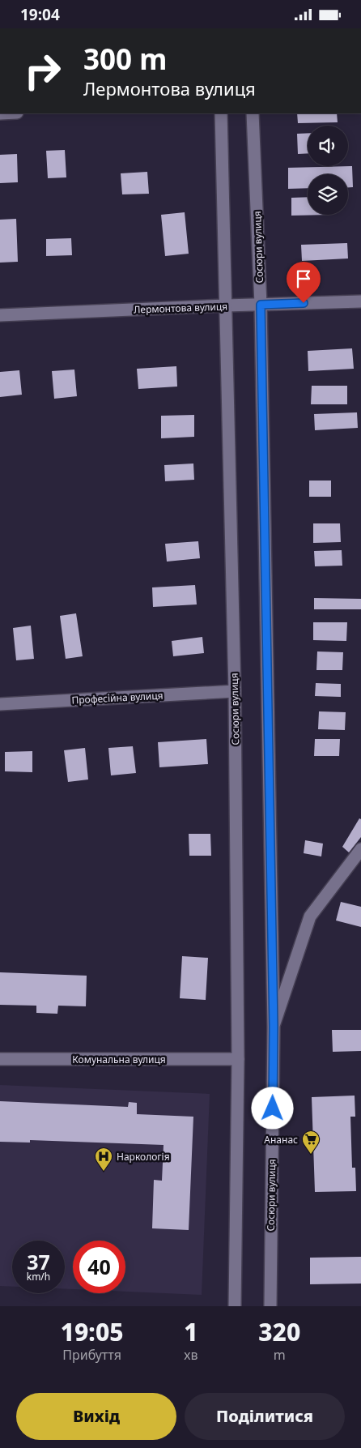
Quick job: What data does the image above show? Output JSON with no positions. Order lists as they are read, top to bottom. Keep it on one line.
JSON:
{"streets":{"street":["Сосюри вулиця","Лермонтова вулиця","Професійна вулиця","Комунальна вулиця"]},"crossings":[["Сосюри вулиця","Лермонтова вулиця"],["Сосюри вулиця","Професійна вулиця"],["Сосюри вулиця","Комунальна вулиця"]],"places":{"supermarket":["Ананас"],"hospital":["Наркологія"]},"page":{"status":"19:04","turn":["300 m","Лермонтова вулиця"],"speed":"37 km/h","limit":"40","eta":["19:05","Прибуття","1","хв","320","m"],"buttons":["Вихід","Поділитися"]}}
